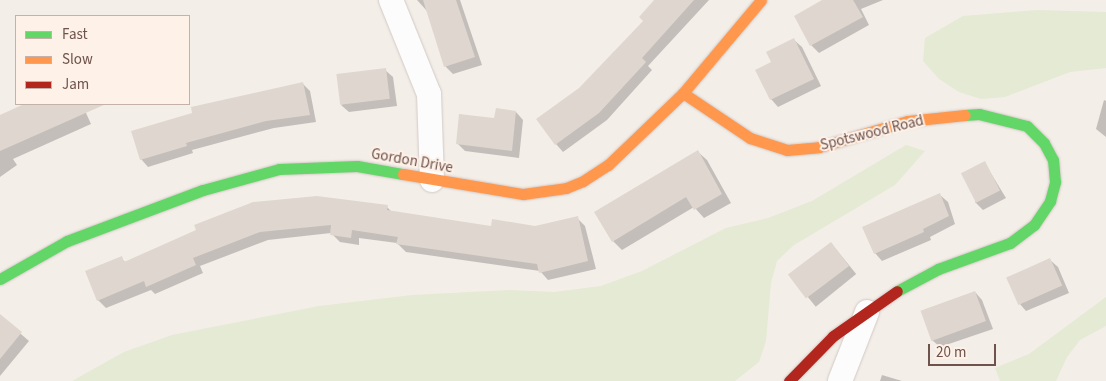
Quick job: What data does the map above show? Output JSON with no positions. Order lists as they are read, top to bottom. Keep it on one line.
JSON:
{"streets":{"street":["Spotswood Road","Gordon Drive"]},"crossings":[["Spotswood Road","Gordon Drive"]],"legend":["Fast","Slow","Jam"],"scale_bar":"20 m"}
